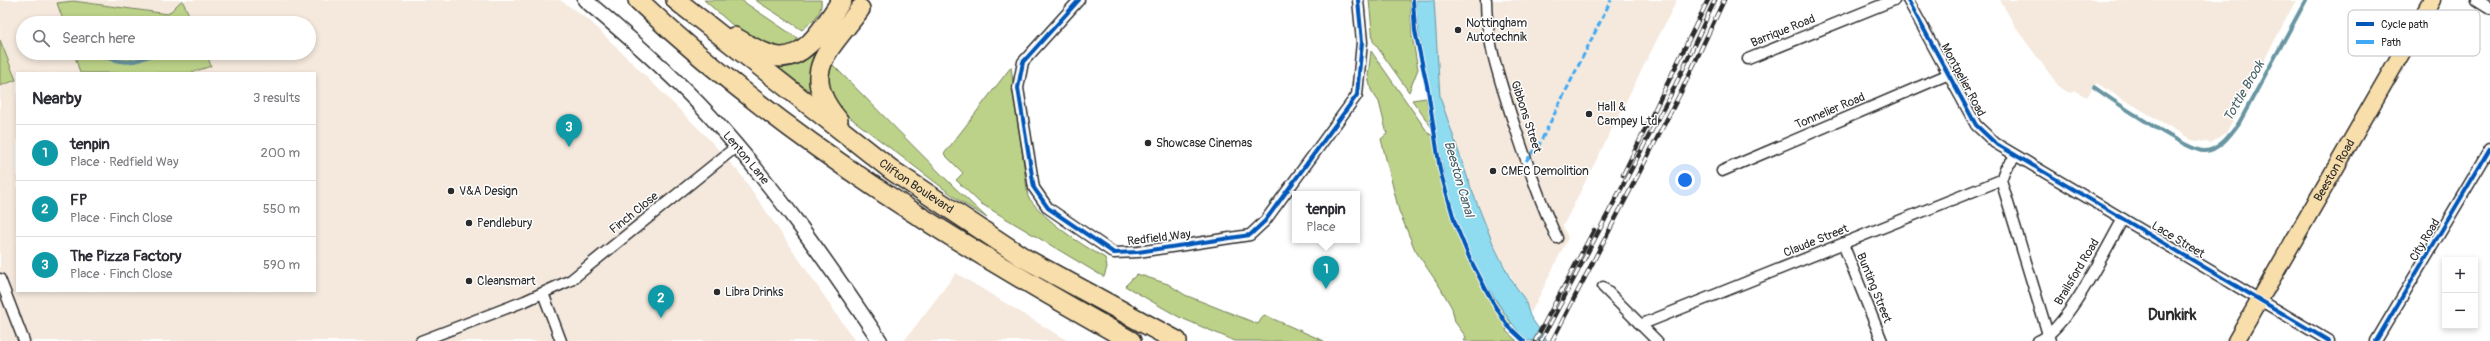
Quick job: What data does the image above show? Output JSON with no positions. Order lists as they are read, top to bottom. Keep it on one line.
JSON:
{"streets":{"highway":["Clifton Boulevard"],"main road":["Beeston Road"],"street":["Barrique Road","Montpelier Road","Tonnelier Road","Gibbons Street","Lenton Lane","Finch Close","Redfield Way","Lace Street","City Road","Claude Street","Brailsford Road","Bunting Street"]},"crossings":[["Montpelier Road","Tonnelier Road"],["Montpelier Road","Lace Street"],["Lenton Lane","Finch Close"],["Beeston Road","Lace Street"],["Lace Street","Brailsford Road"],["Claude Street","Bunting Street"]],"districts":["Dunkirk"],"water":["Tottle Brook","Beeston Canal"],"places":["Nottingham Autotechnik","Hall & Campey Ltd","Showcase Cinemas","CMEC Demolition","V&A Design","Pendlebury","Cleansmart","Libra Drinks"],"legend":["Cycle path","Path"],"page":{"search":"Search here","heading":["Nearby","3 results"],"pins":["3","1","2"],"list":[{"mark":"1","name":"tenpin","note":"Place · Redfield Way","value":"200 m"},{"mark":"2","name":"FP","note":"Place · Finch Close","value":"550 m"},{"mark":"3","name":"The Pizza Factory","note":"Place · Finch Close","value":"590 m"}],"popup":["tenpin","Place"],"map_buttons":["+","−"]}}
